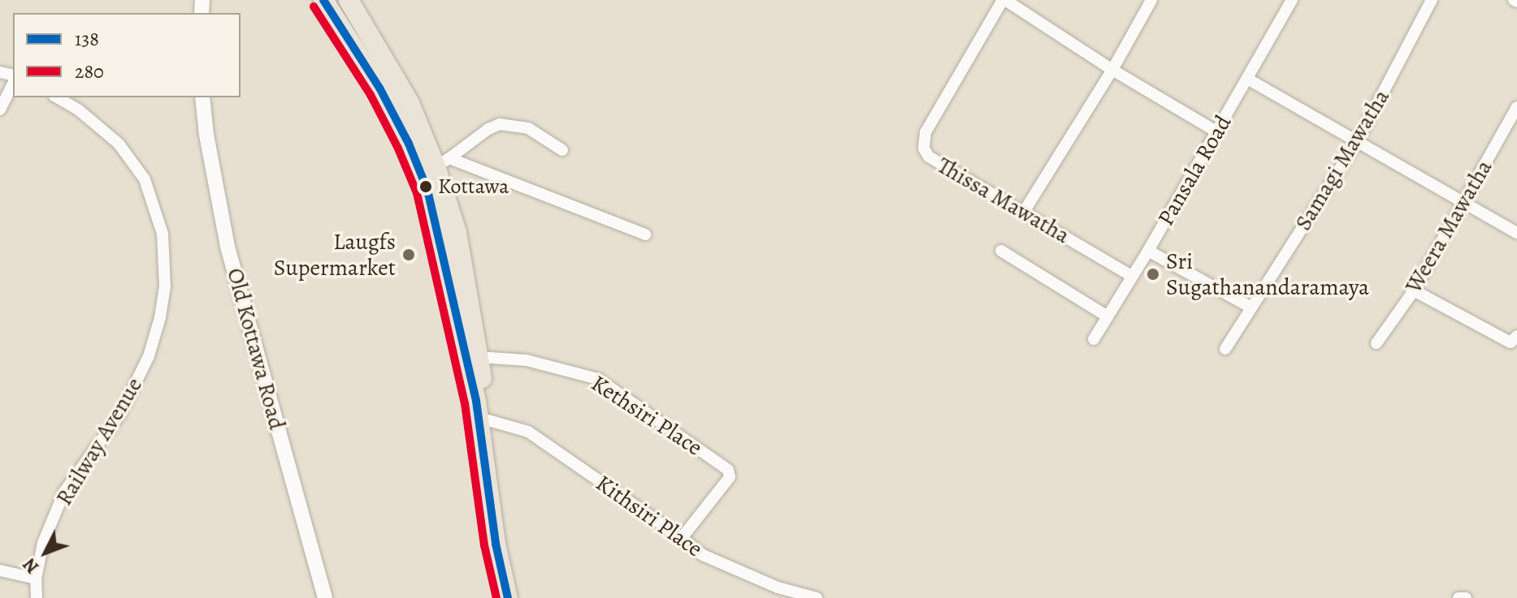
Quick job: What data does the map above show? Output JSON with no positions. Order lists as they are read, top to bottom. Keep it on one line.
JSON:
{"streets":{"street":["Samagi Mawatha","Pansala Road","Thissa Mawatha","Weera Mawatha","Old Kottawa Road","Kethsiri Place","Railway Avenue","Kithsiri Place"]},"crossings":[["Pansala Road","Thissa Mawatha"],["Kethsiri Place","Kithsiri Place"]],"places":["Kottawa","Laugfs Supermarket","Sri Sugathanandaramaya"],"lines":["transit line 138","transit line 280"],"legend":["138","280"],"north":"bottom left"}
